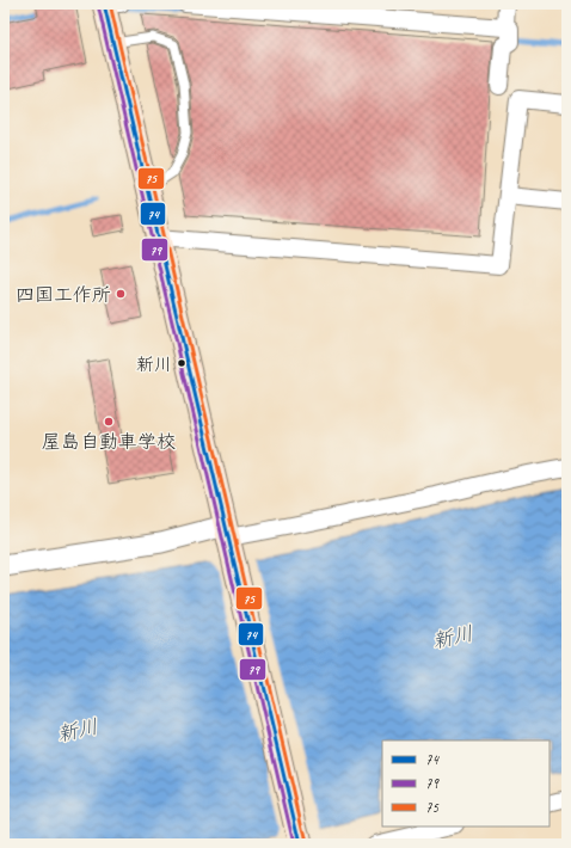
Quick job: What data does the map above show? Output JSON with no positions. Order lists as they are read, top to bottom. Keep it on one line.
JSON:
{"water":["新川"],"places":["四国工作所","新川","屋島自動車学校"],"lines":["transit line 74","transit line 75","transit line 79"],"legend":["74","79","75"]}
